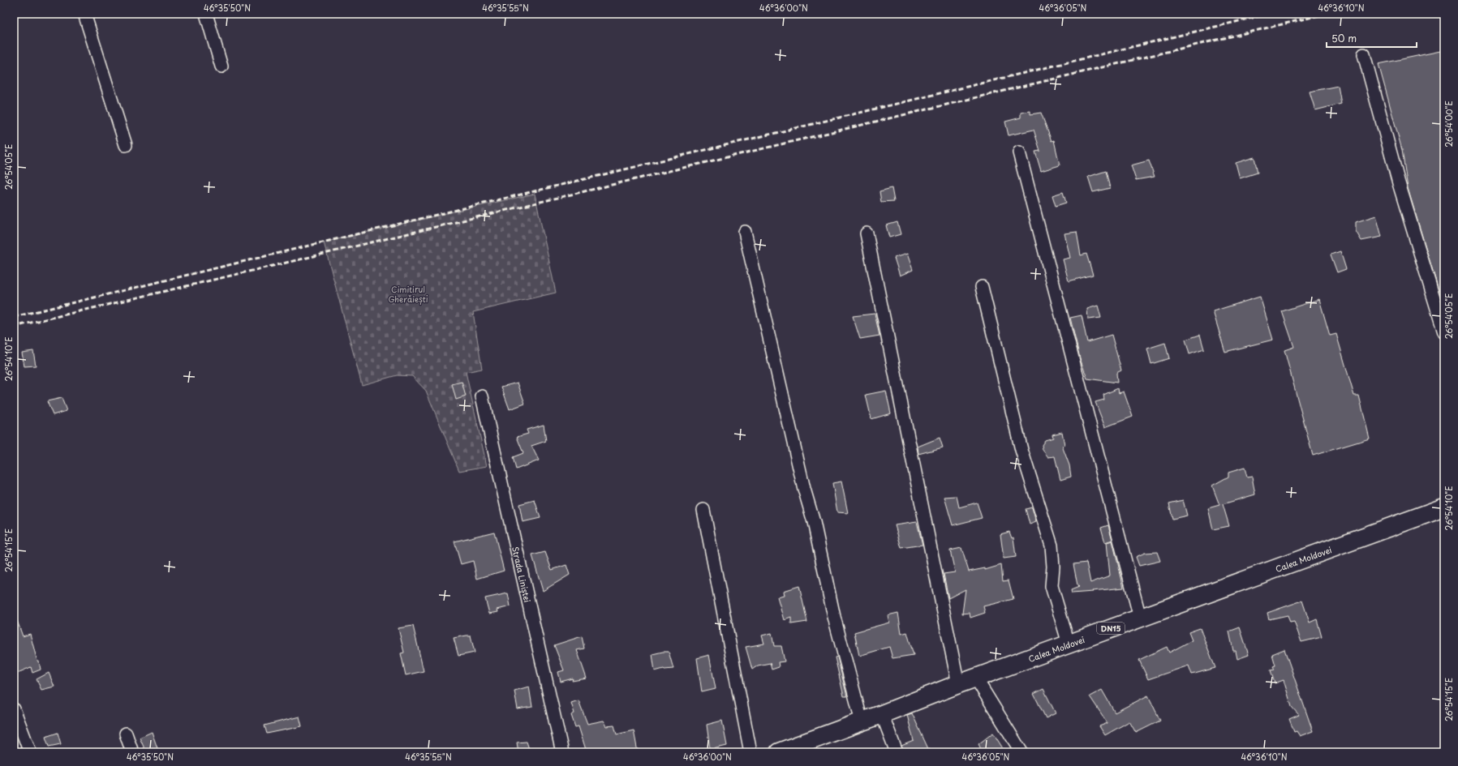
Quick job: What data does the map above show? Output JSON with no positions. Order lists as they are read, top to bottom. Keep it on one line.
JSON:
{"streets":{"main road":["Calea Moldovei","DN15"],"street":["Strada Liniștei"]},"parks":["Cimitirul Gherăiești"],"scale_bar":"50 m","coordinates":["46°35'50\"N","46°35'55\"N","46°36'00\"N","46°36'05\"N","46°36'10\"N","26°54'00\"E","26°54'05\"E","26°54'10\"E","26°54'15\"E"]}
